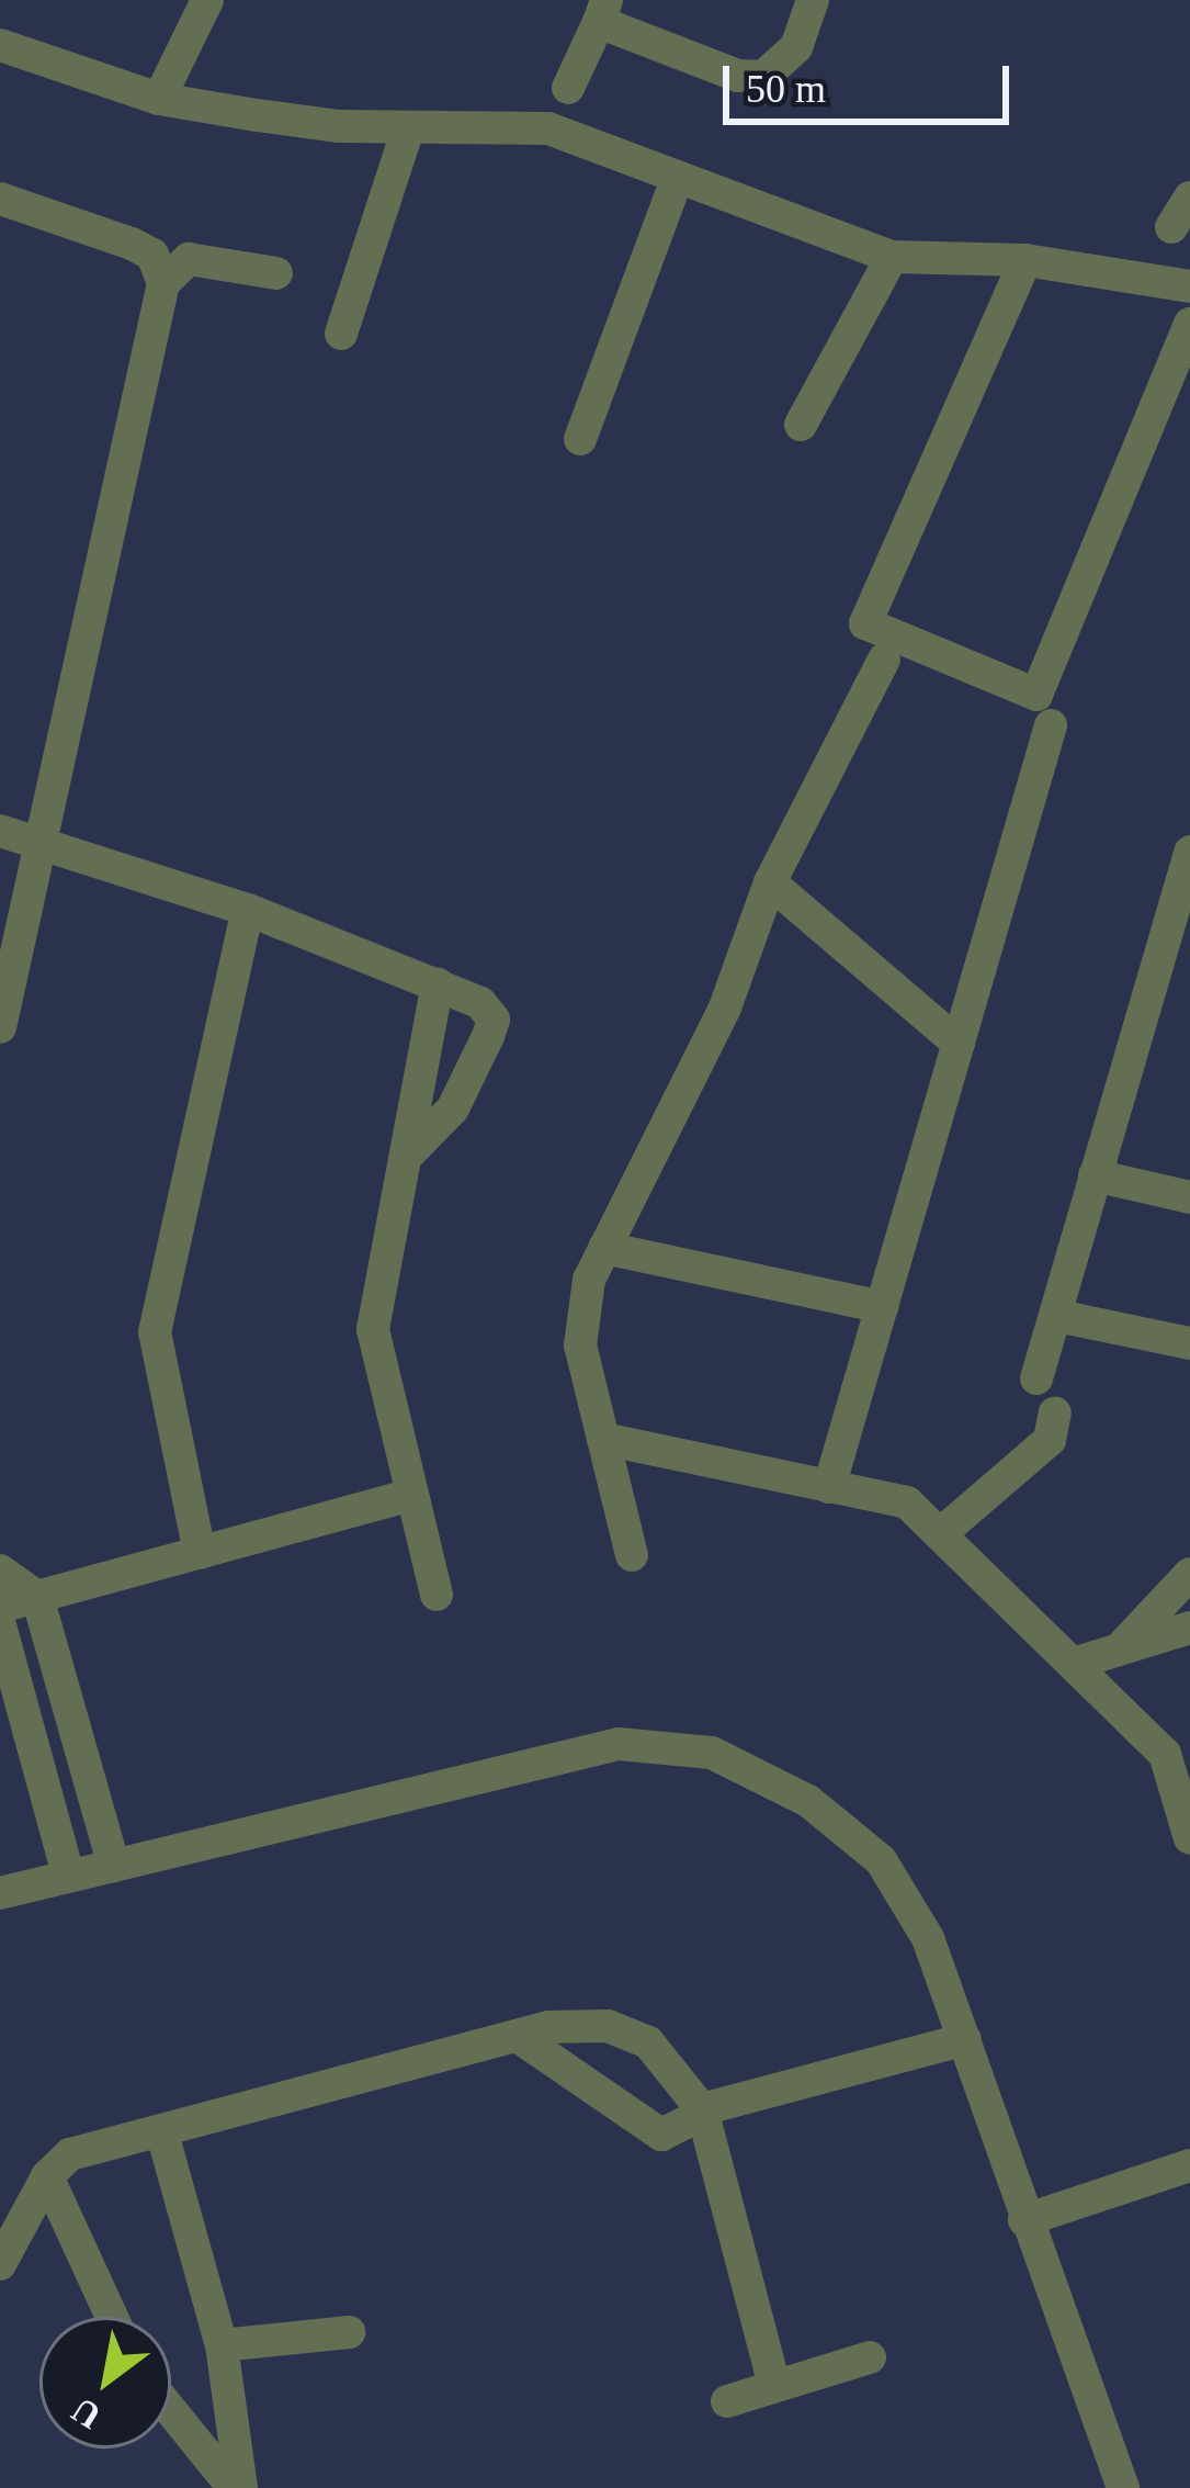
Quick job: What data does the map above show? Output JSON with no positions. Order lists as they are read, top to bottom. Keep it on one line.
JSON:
{"scale_bar":"50 m","north":"bottom left"}
